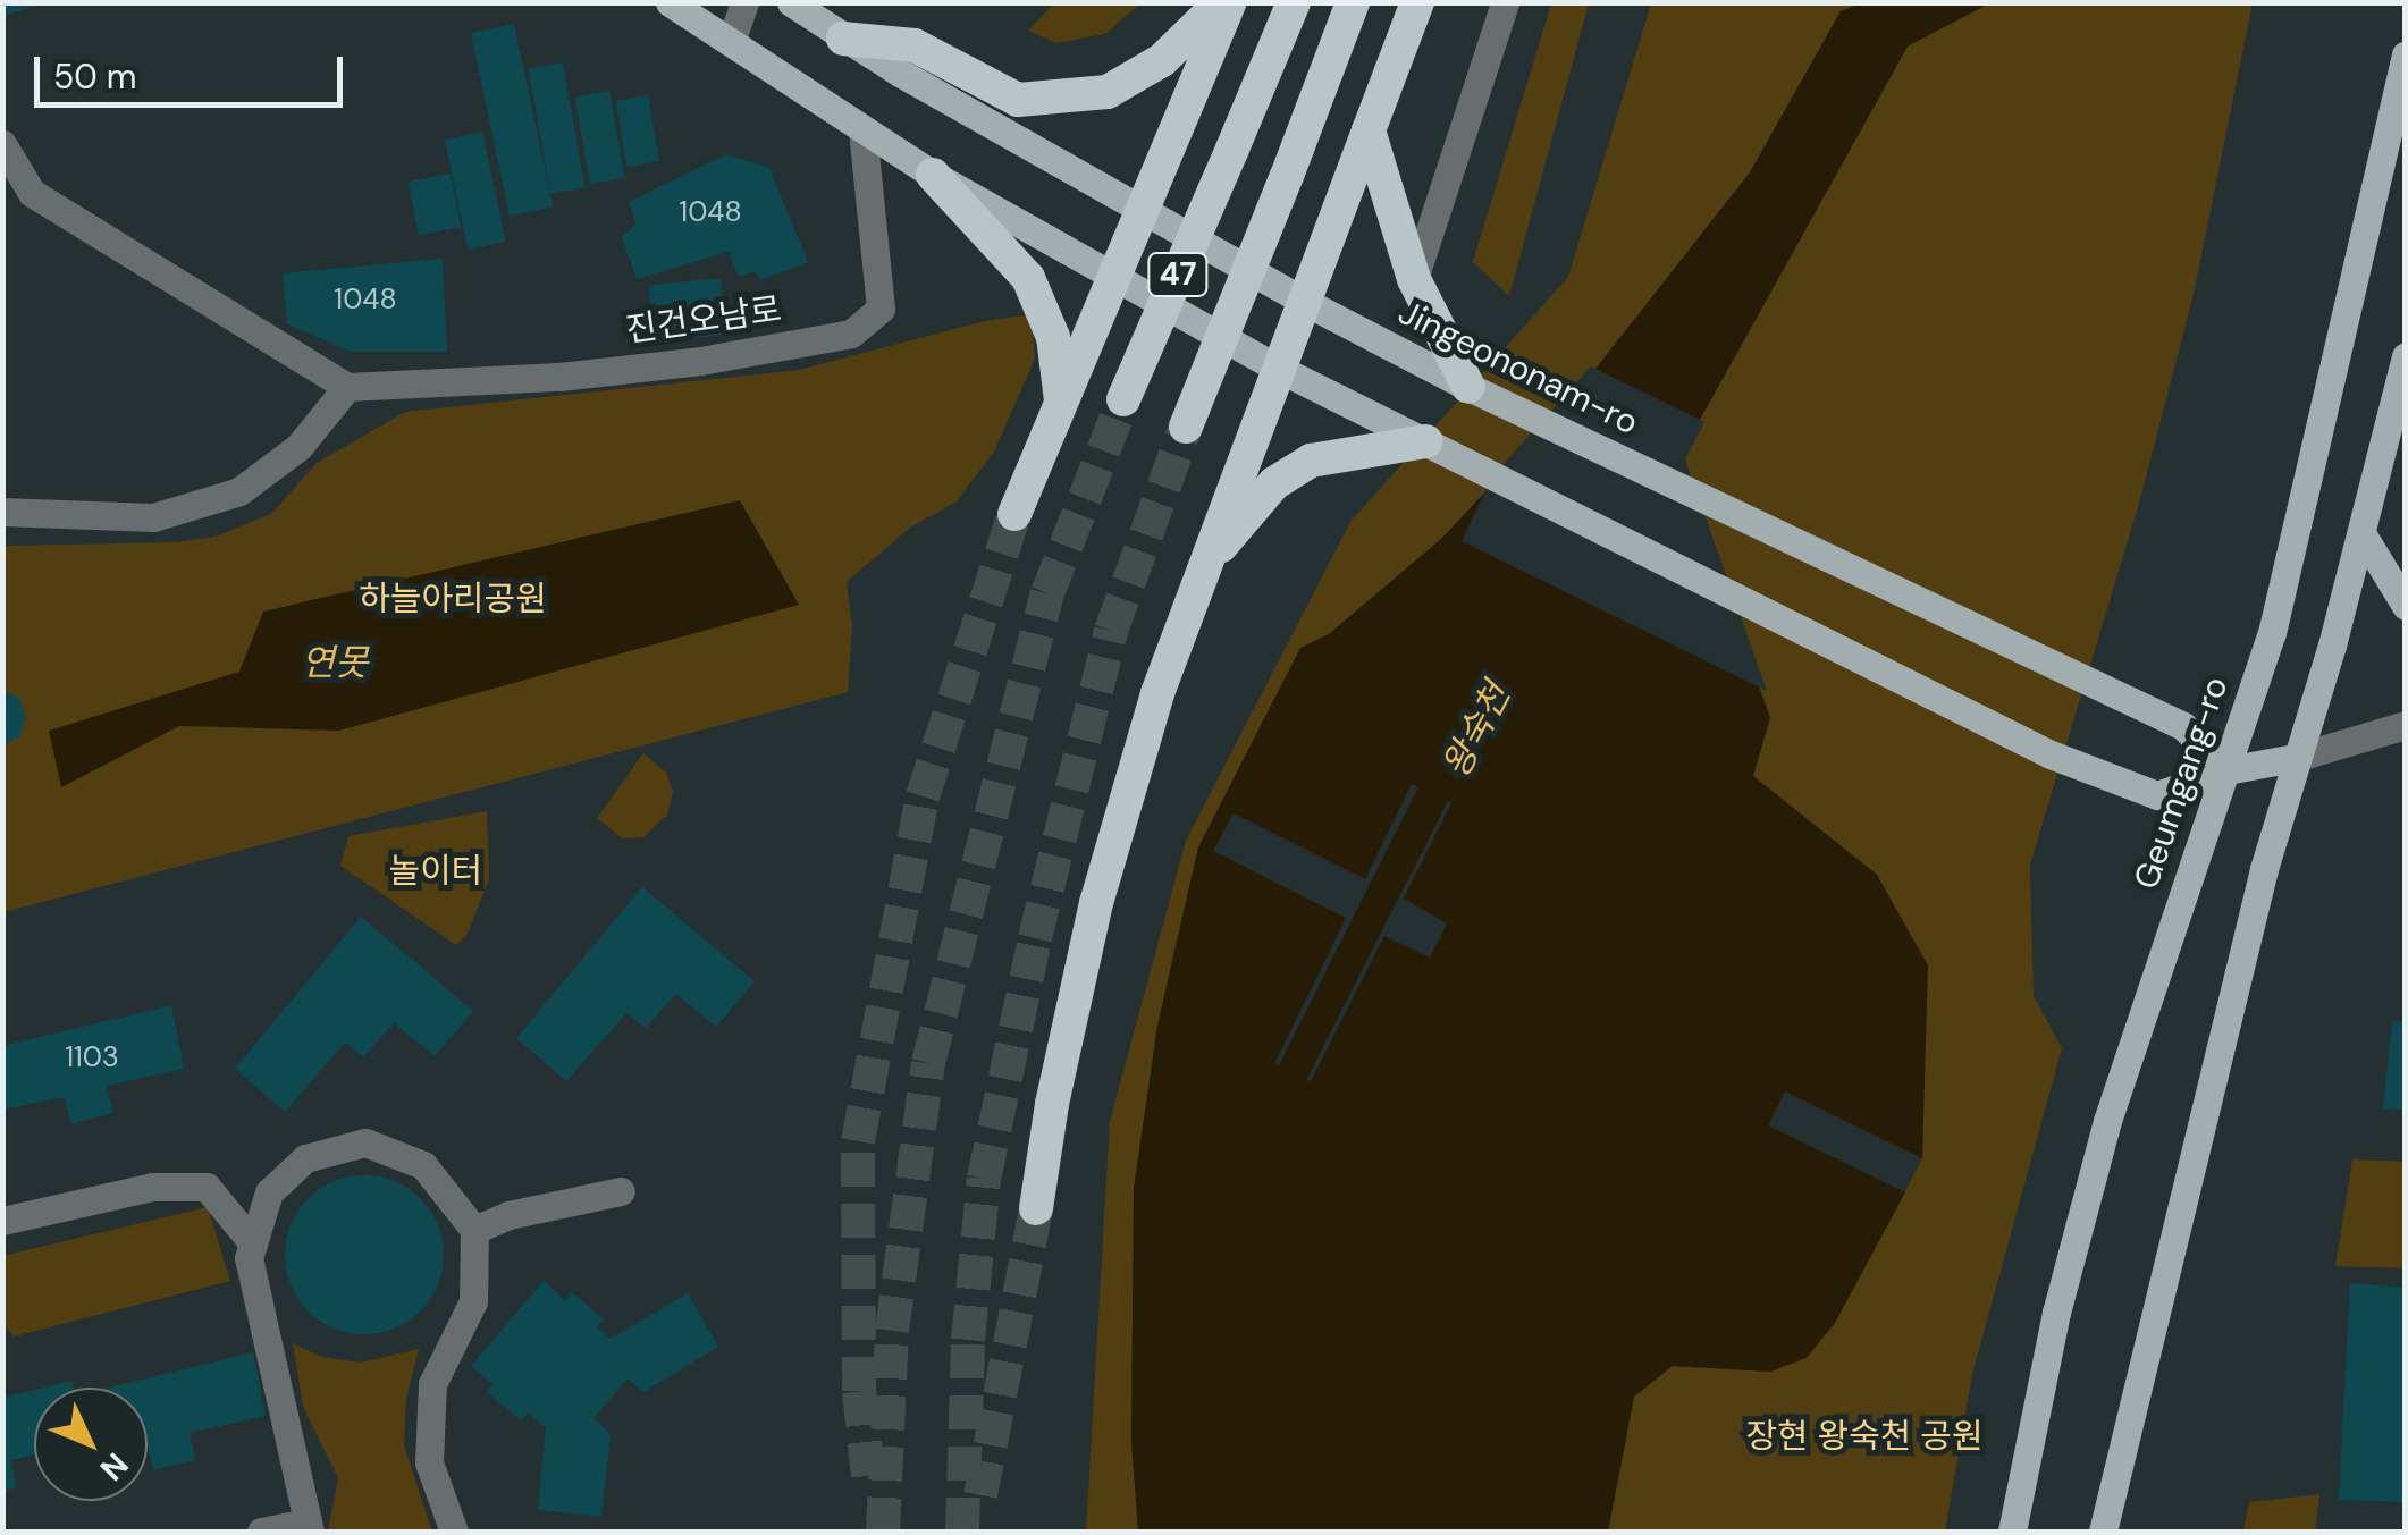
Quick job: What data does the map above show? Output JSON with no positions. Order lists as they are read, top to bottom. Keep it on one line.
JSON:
{"streets":{"highway":["47"],"main road":["Jingeononam-ro","Geumgang-ro"],"street":["진건오남로"]},"crossings":[["Jingeononam-ro","Geumgang-ro"]],"water":["연못","왕숙천"],"parks":["하늘아리공원","놀이터","장현 왕숙천 공원"],"house_numbers":["1048","1048","1103"],"scale_bar":"50 m","north":"bottom right"}
